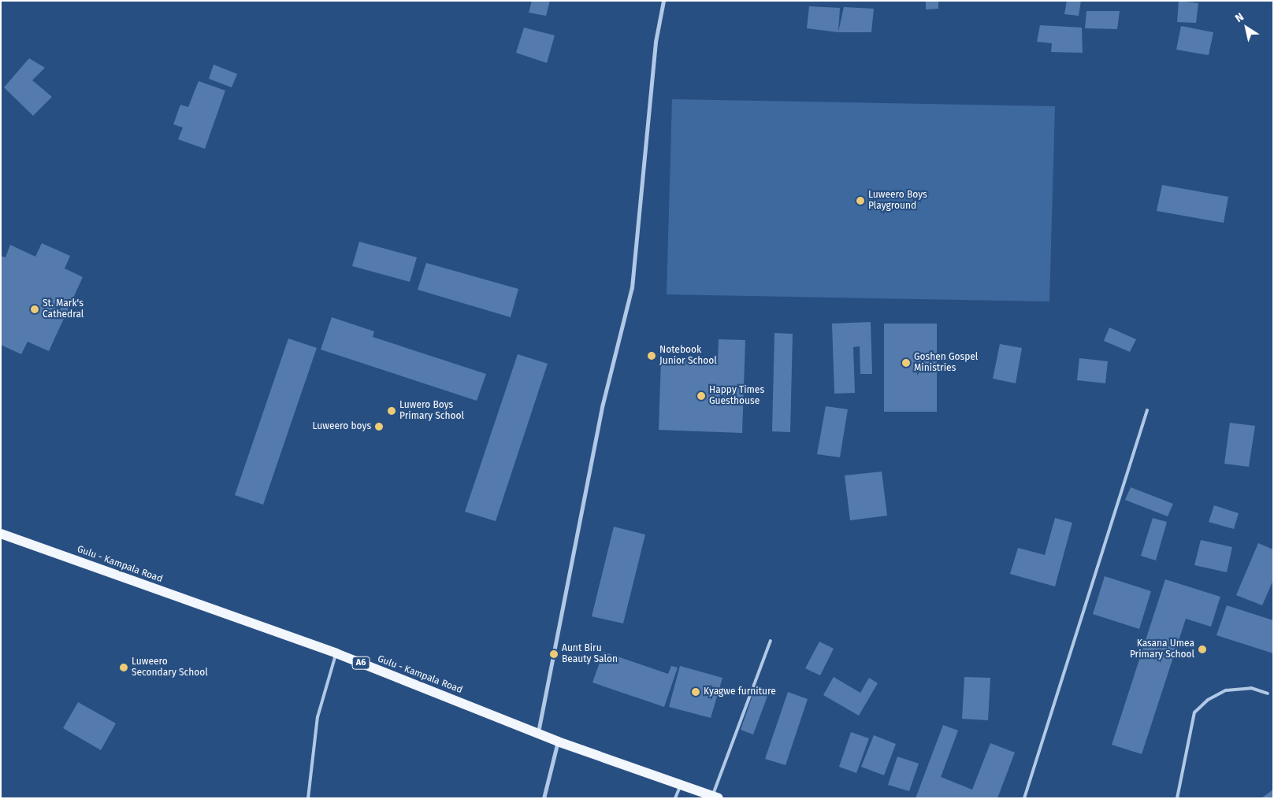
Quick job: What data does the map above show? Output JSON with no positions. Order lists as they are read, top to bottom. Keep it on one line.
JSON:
{"streets":{"main road":["Gulu - Kampala Road","A6"]},"places":["Luweero Boys Playground","St. Mark's Cathedral","Notebook Junior School","Goshen Gospel Ministries","Happy Times Guesthouse","Luwero Boys Primary School","Luweero boys","Kasana Umea Primary School","Aunt Biru Beauty Salon","Luweero Secondary School","Kyagwe furniture"],"north":"top left"}
